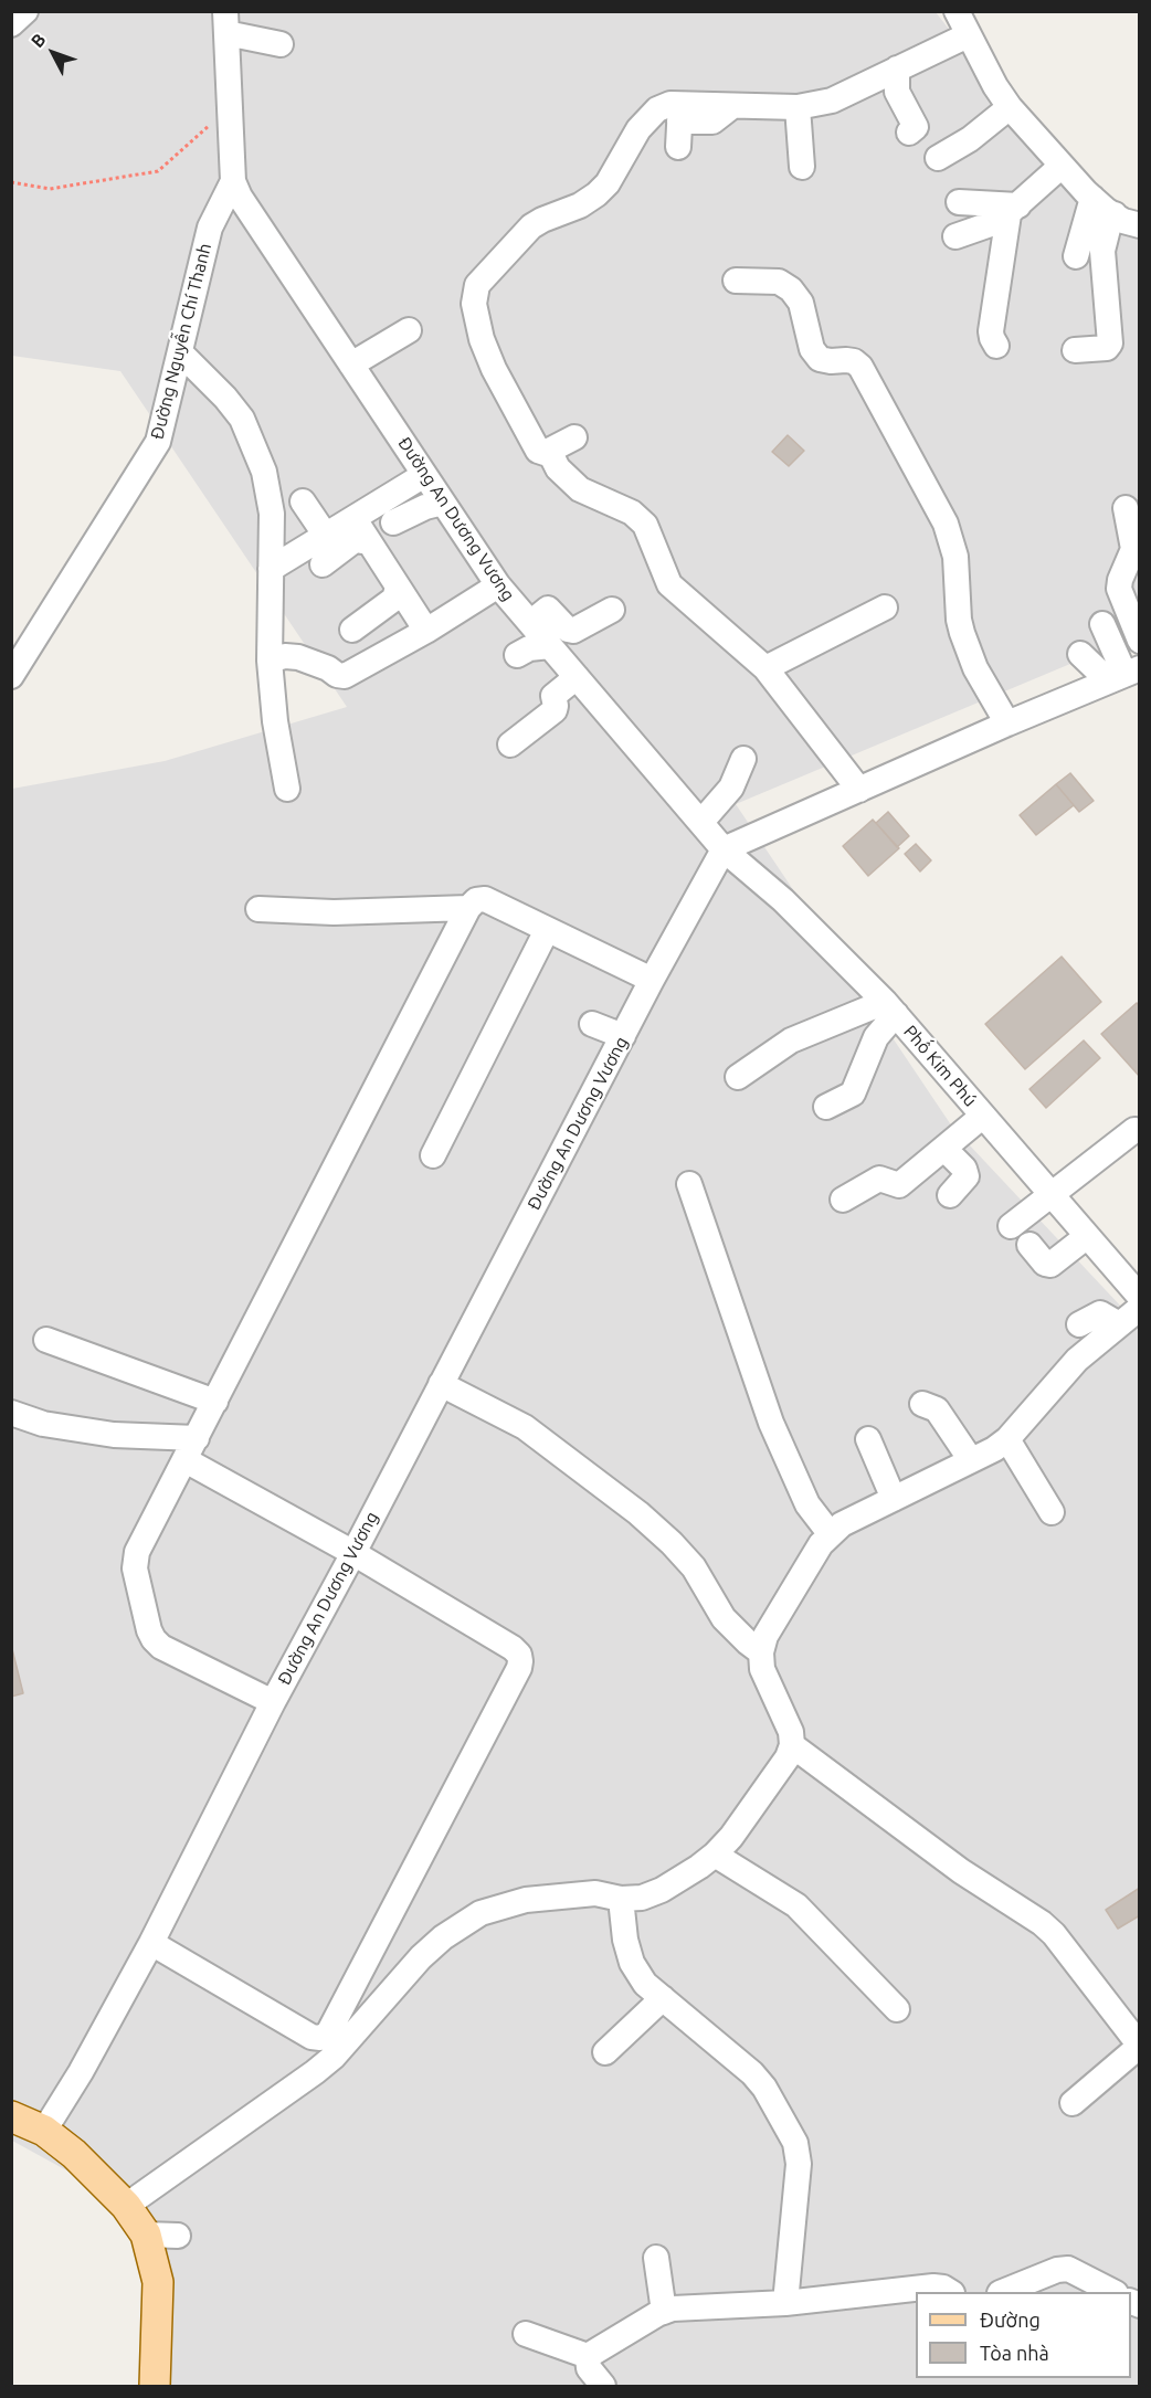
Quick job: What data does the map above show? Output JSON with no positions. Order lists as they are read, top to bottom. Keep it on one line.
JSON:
{"streets":{"street":["Đường Nguyễn Chí Thanh","Đường An Dương Vương","Phố Kim Phú"]},"crossings":[["Đường Nguyễn Chí Thanh","Đường An Dương Vương"],["Đường An Dương Vương","Phố Kim Phú"]],"legend":["Đường","Tòa nhà"],"north":"top left"}
